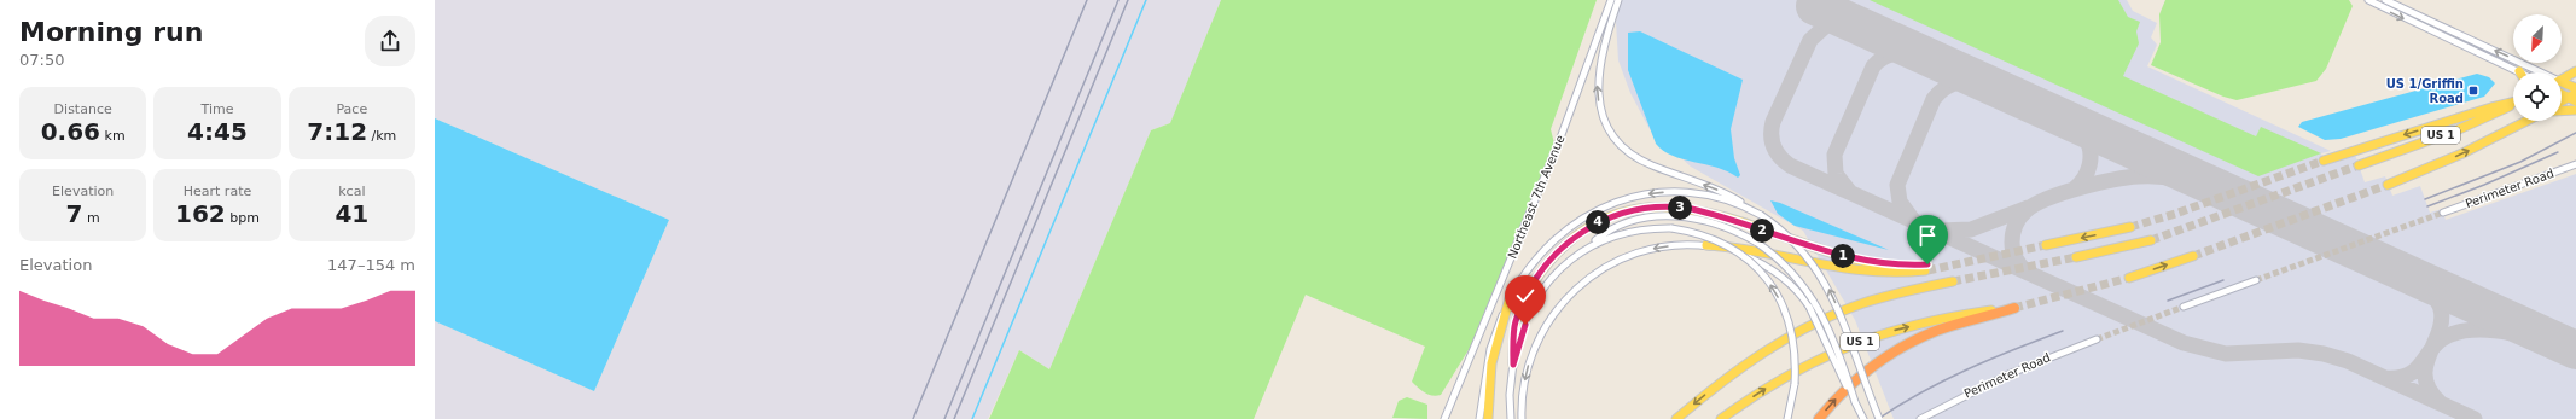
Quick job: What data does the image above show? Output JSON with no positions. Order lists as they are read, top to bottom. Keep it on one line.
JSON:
{"streets":{"main road":["US 1"],"street":["Perimeter Road","Northeast 7th Avenue"]},"places":{"transit":["US 1/Griffin Road"]},"north":"bottom left","page":{"heading":["Morning run","07:50"],"stats":[["Distance","0.66 km"],["Time","4:45"],["Pace","7:12 /km"],["Elevation","7 m"],["Heart rate","162 bpm"],["kcal","41"]],"pins":["3","4","2","1"],"chart":["Elevation","147–154 m"]}}
